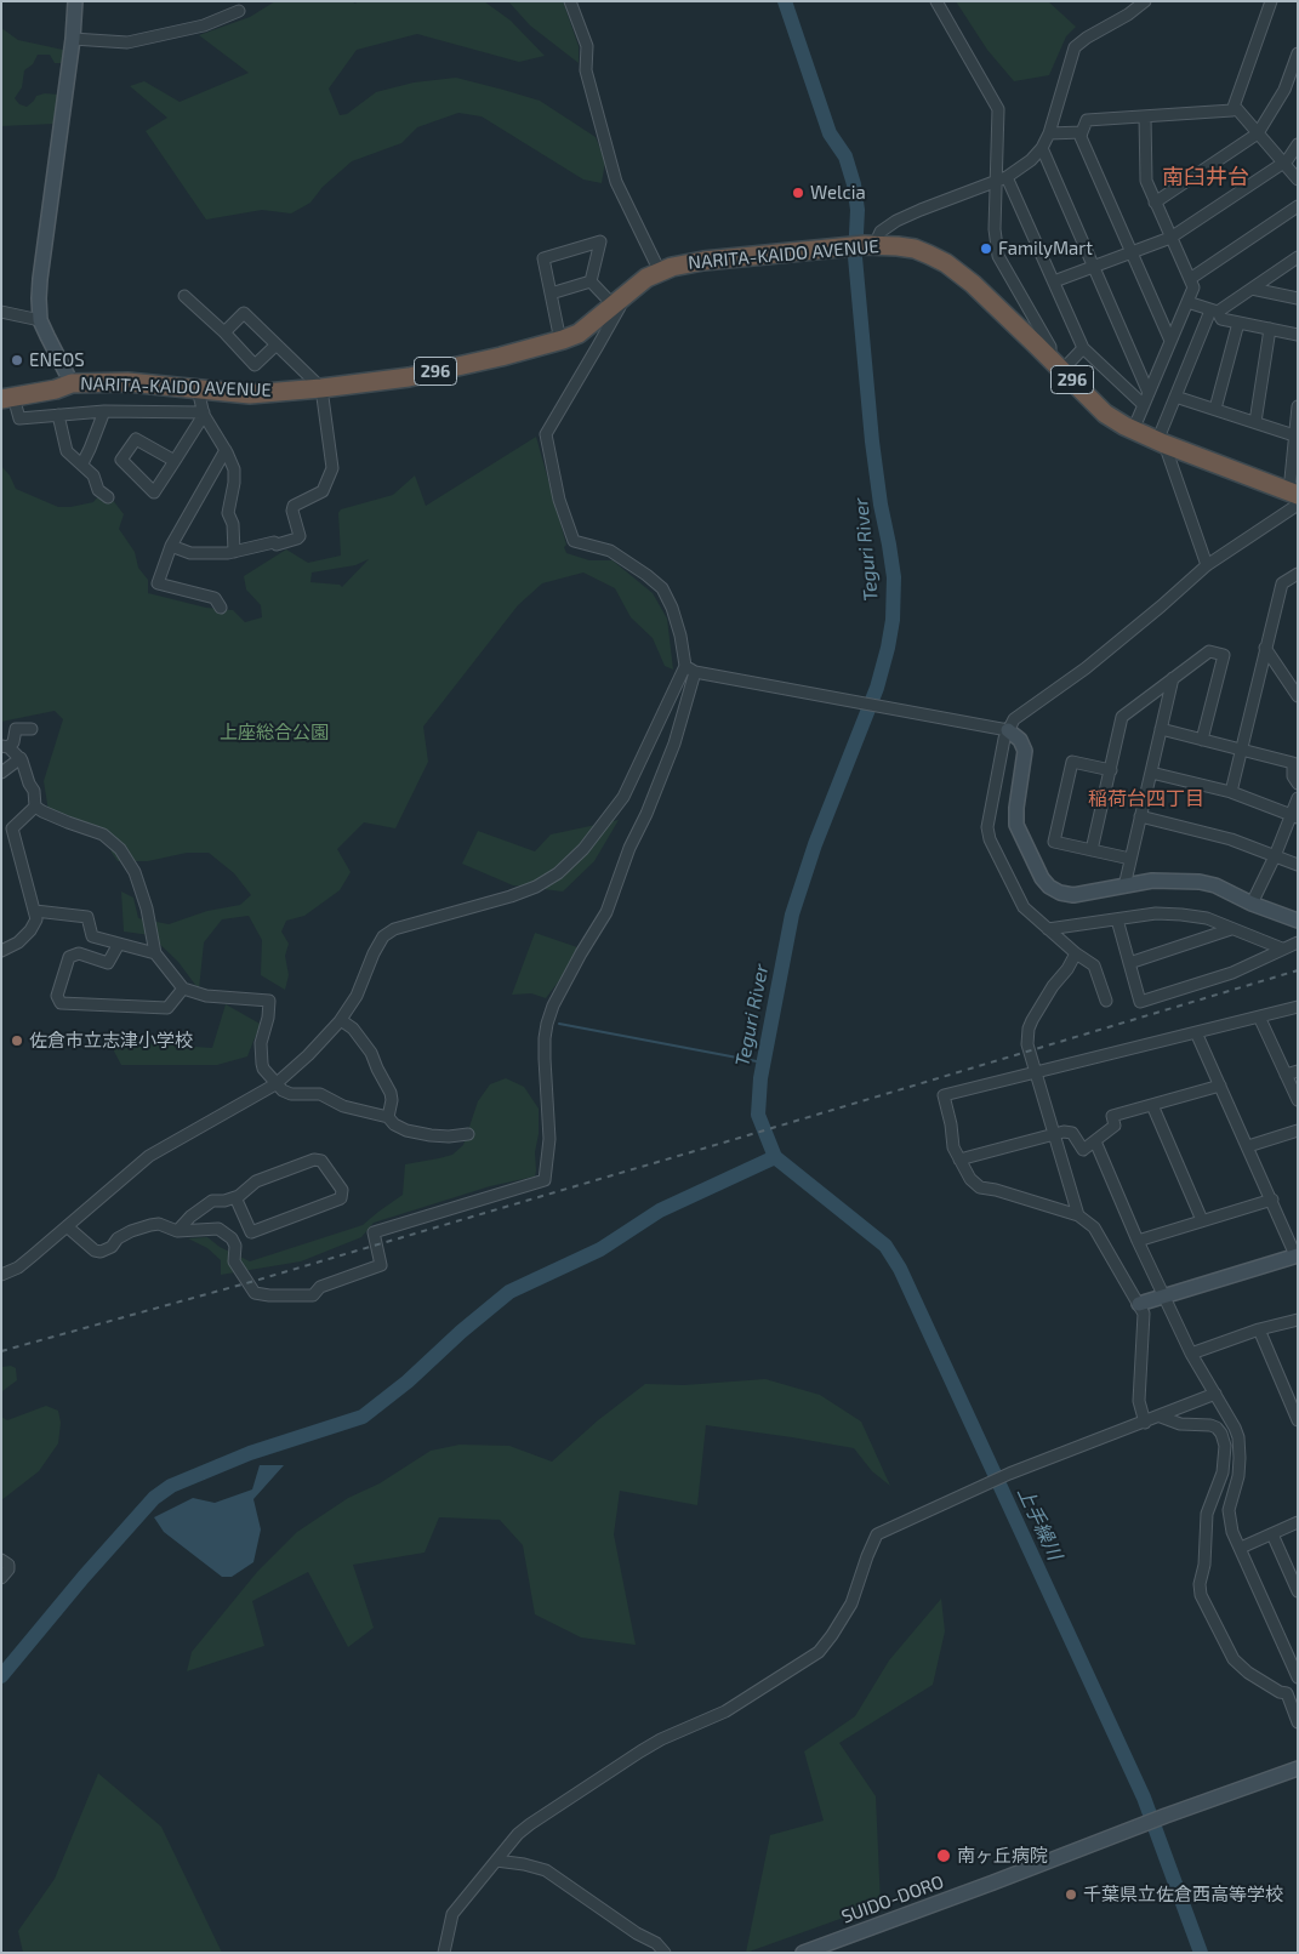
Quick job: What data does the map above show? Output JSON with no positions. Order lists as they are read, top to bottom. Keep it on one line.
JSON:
{"streets":{"highway":["NARITA-KAIDO AVENUE","296"],"street":["SUIDO-DORO"]},"districts":["南臼井台","稲荷台四丁目"],"water":["Teguri River","上手繰川"],"parks":["上座総合公園"],"places":["Welcia","FamilyMart","ENEOS","佐倉市立志津小学校","南ヶ丘病院","千葉県立佐倉西高等学校"]}
